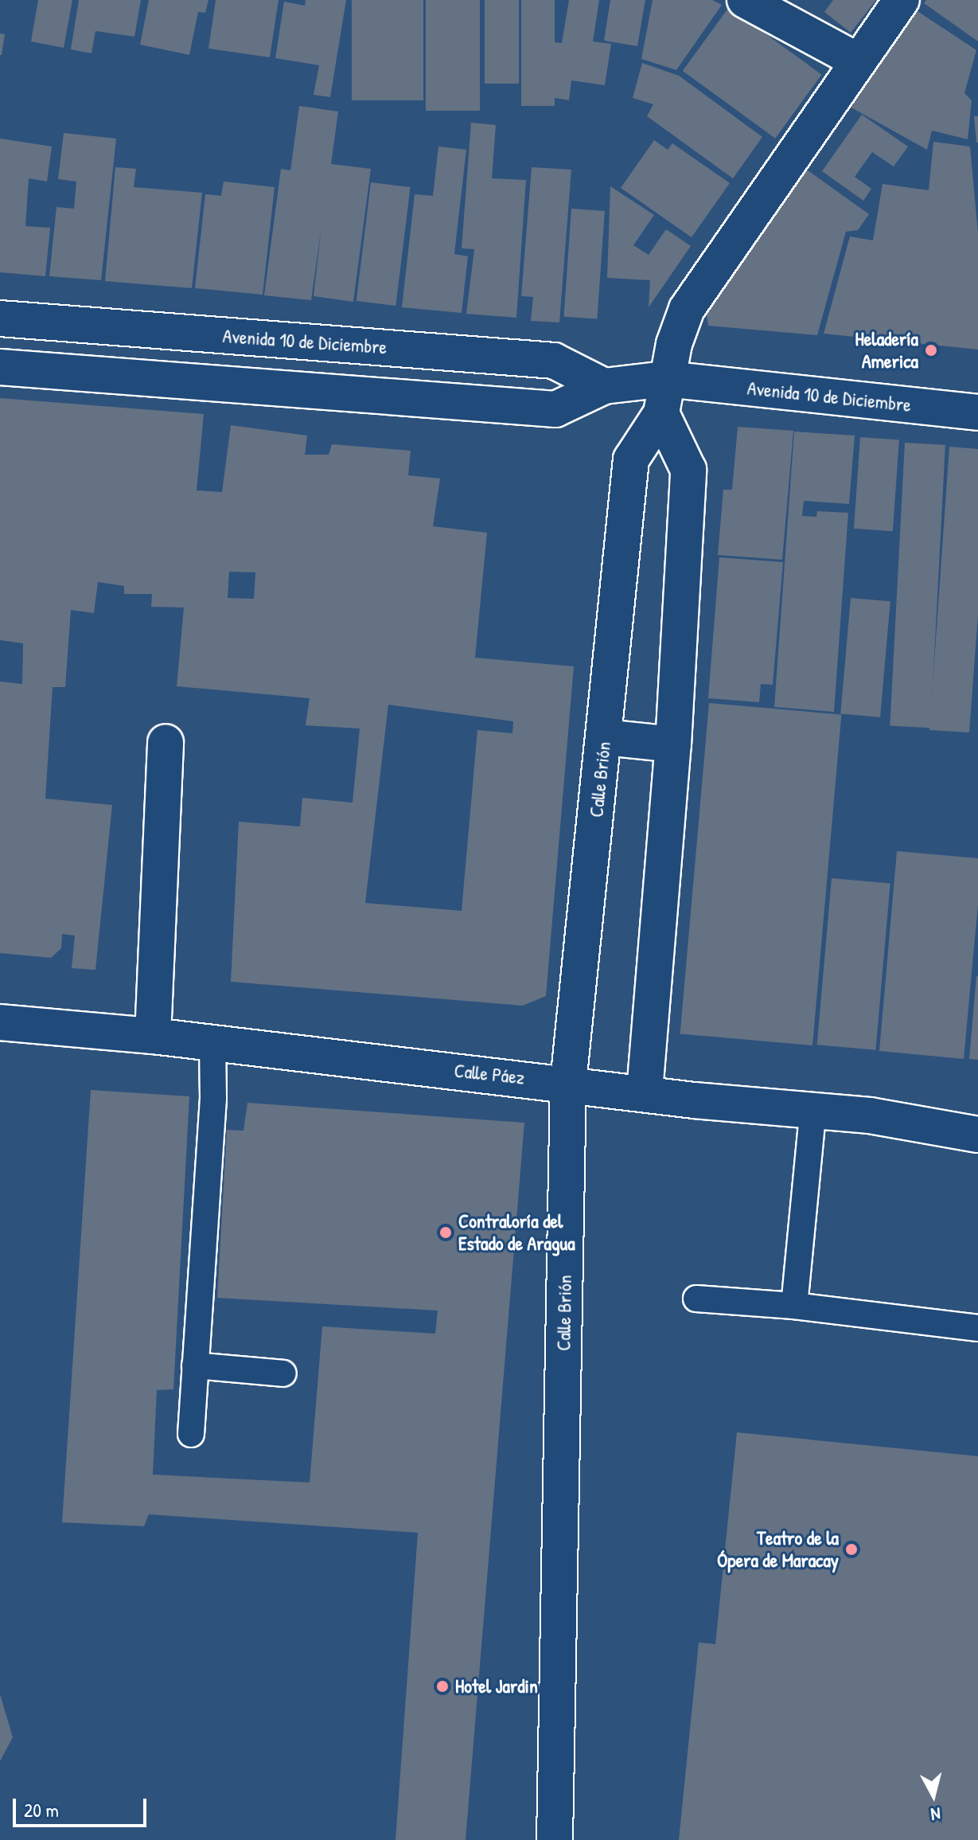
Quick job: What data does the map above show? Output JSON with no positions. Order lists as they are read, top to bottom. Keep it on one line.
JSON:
{"streets":{"street":["Avenida 10 de Diciembre","Calle Brión","Calle Páez"]},"crossings":[["Calle Brión","Calle Páez"]],"places":["Heladería America","Contraloría del Estado de Aragua","Teatro de la Ópera de Maracay","Hotel Jardin"],"scale_bar":"20 m","north":"bottom"}
